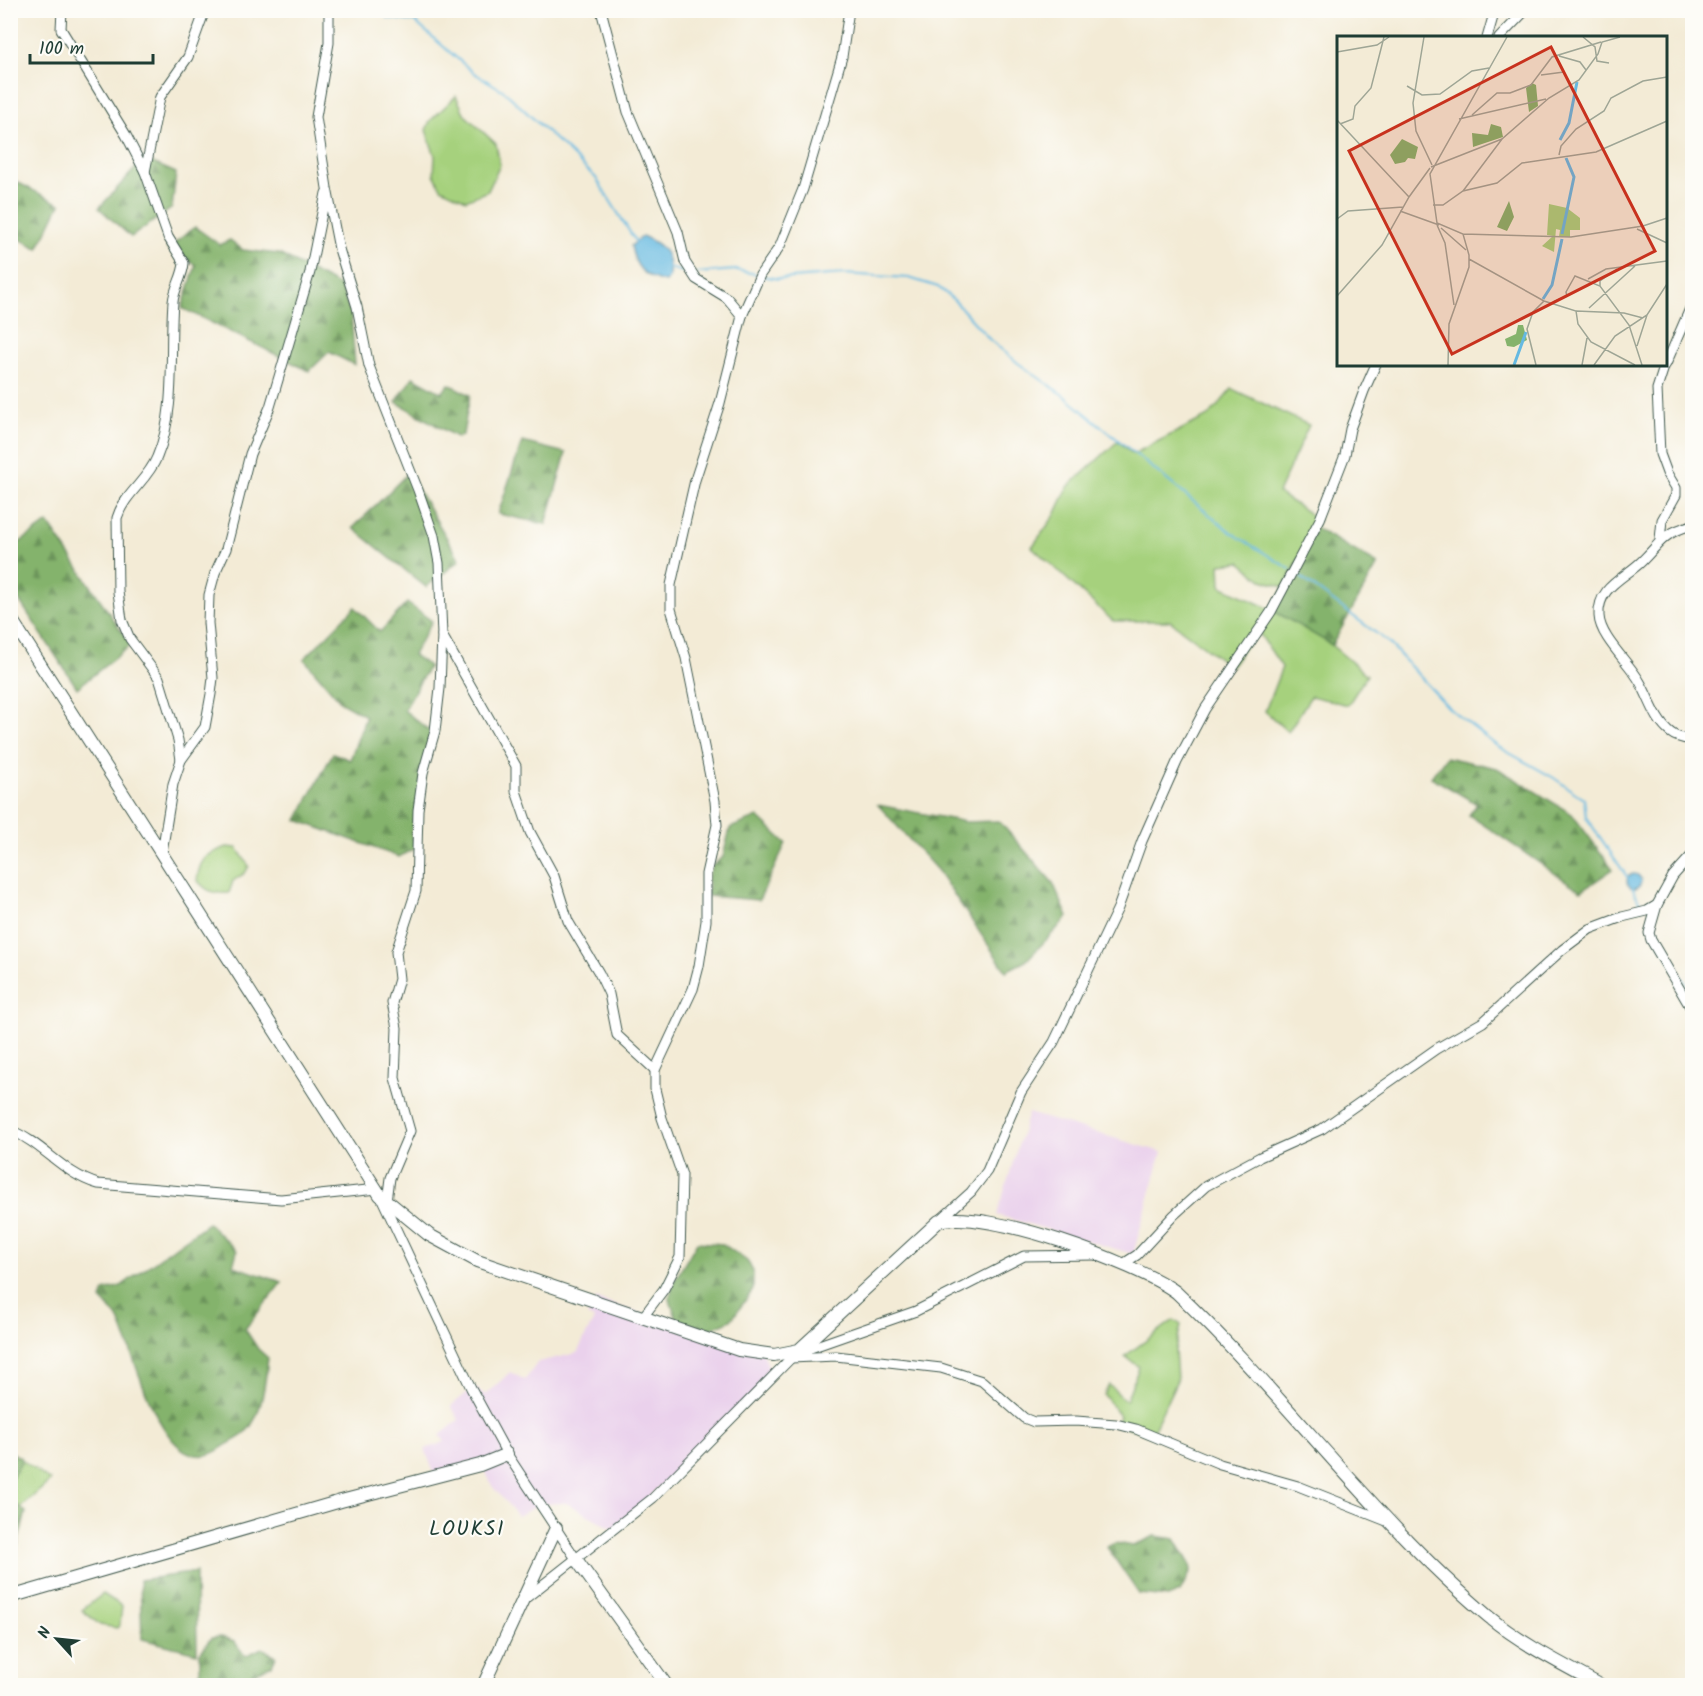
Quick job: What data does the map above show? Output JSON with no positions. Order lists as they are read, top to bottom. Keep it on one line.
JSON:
{"districts":["LOUKSI"],"scale_bar":"100 m","north":"top left"}
